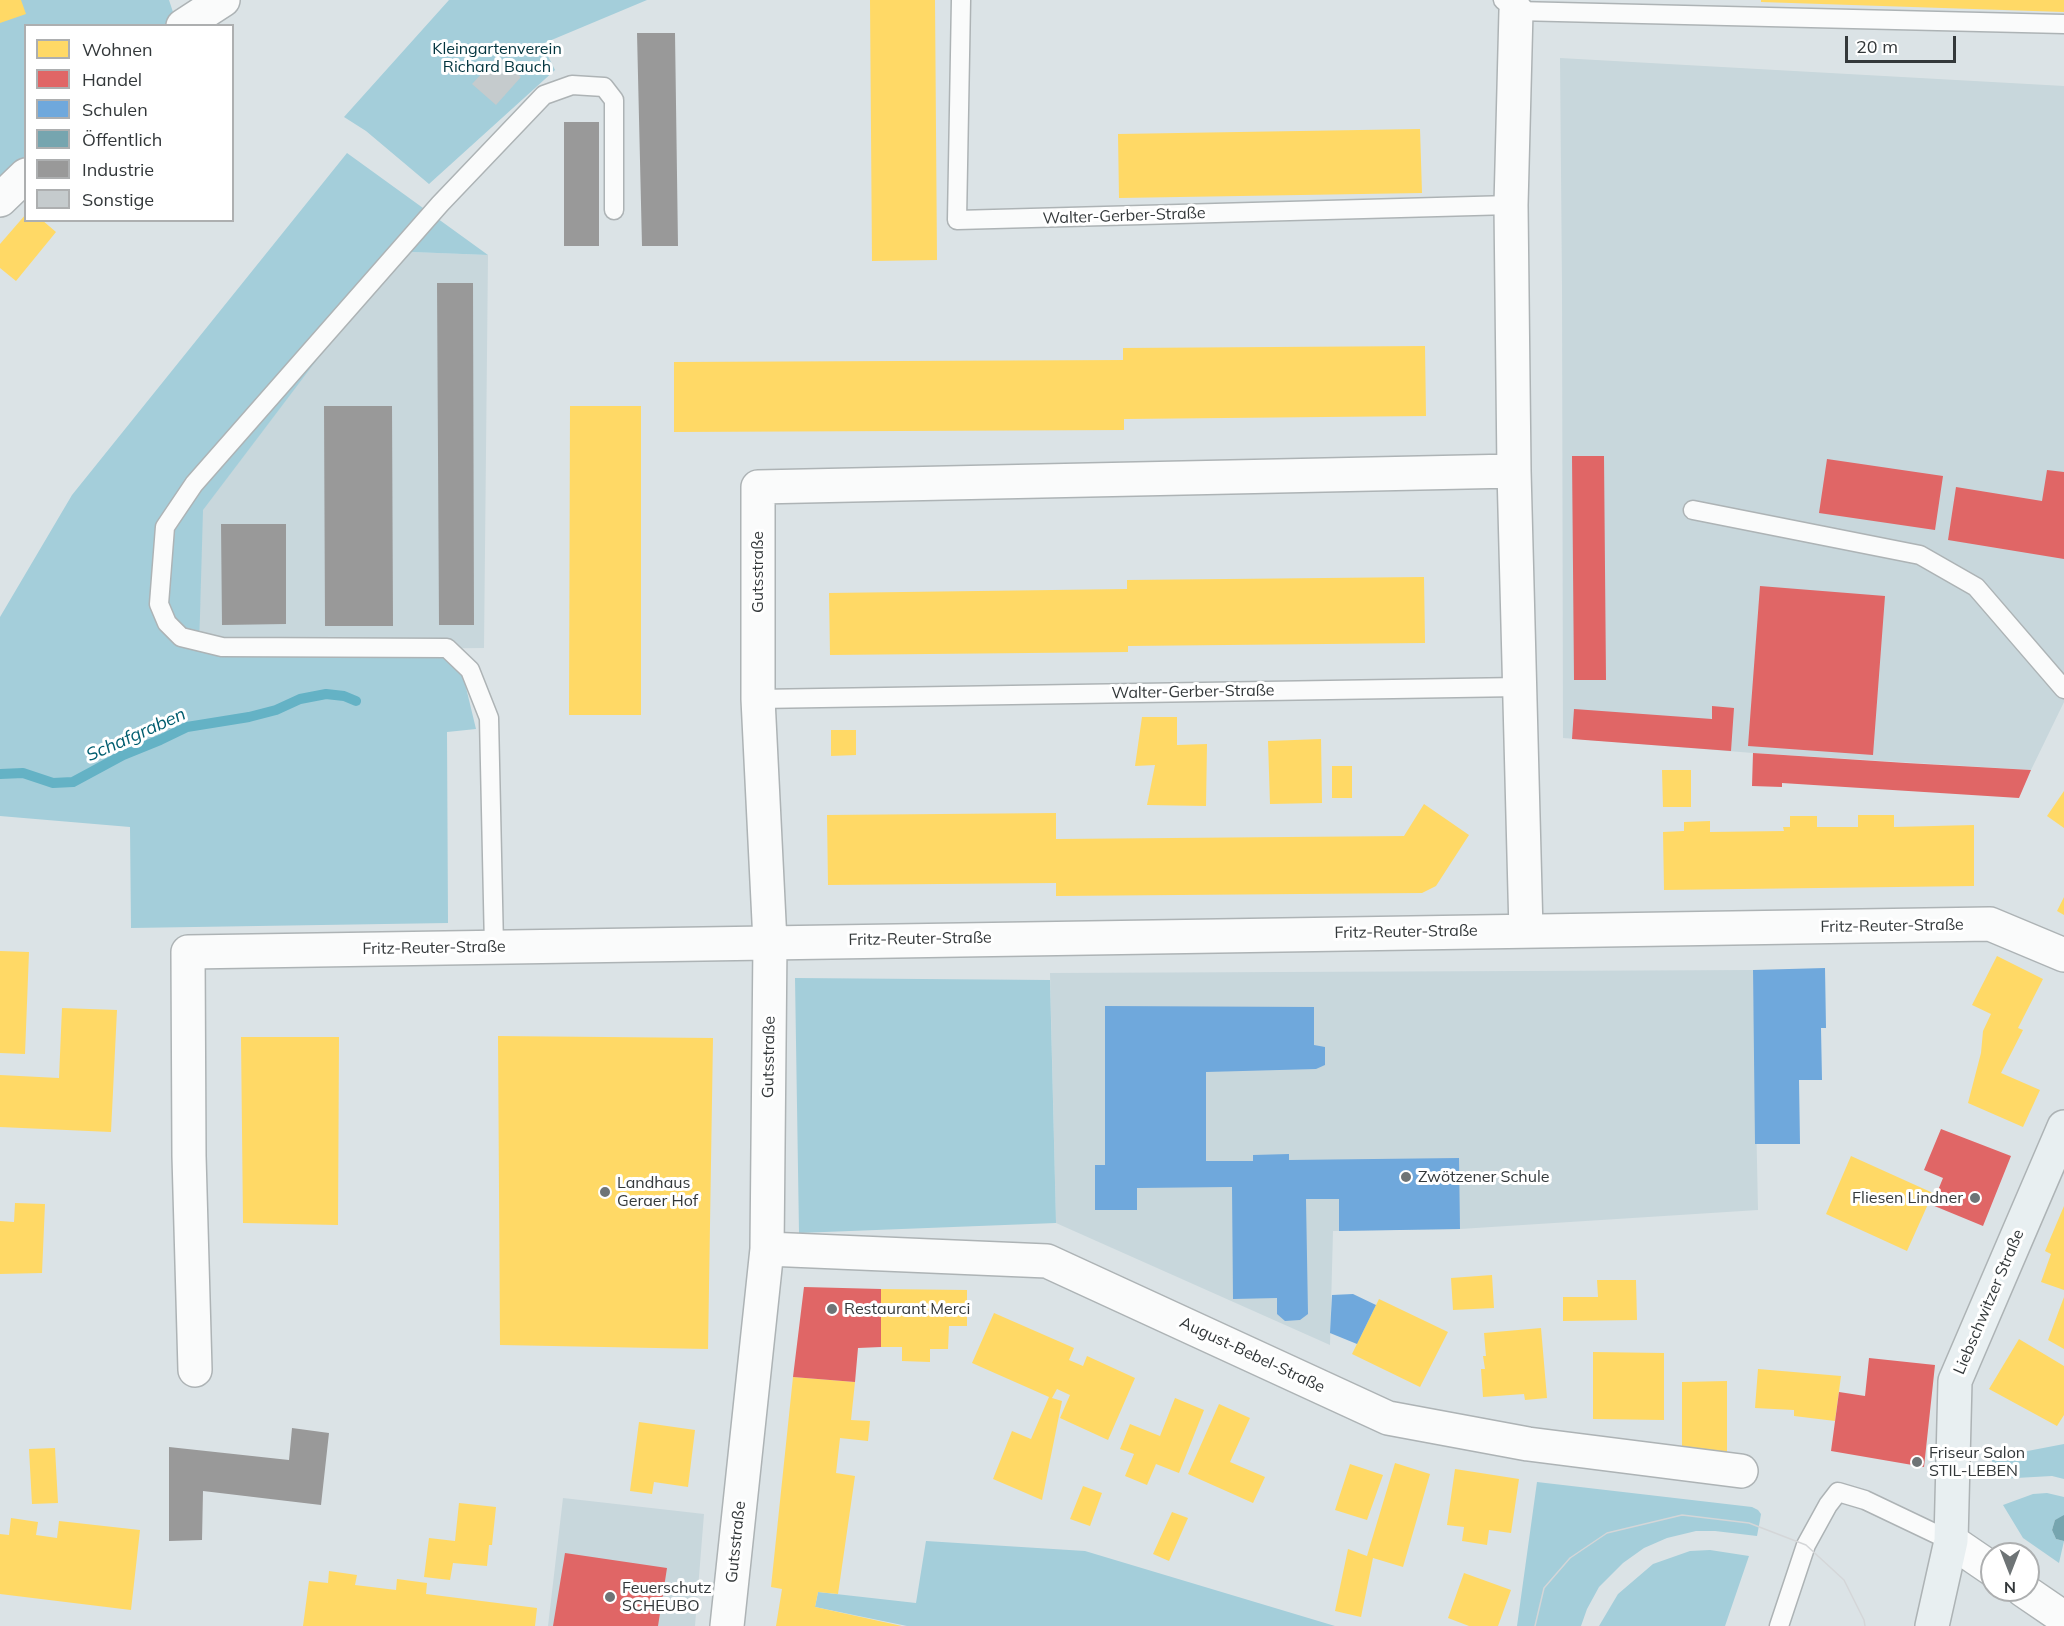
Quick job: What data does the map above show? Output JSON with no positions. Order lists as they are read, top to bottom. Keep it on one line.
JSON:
{"streets":{"main road":["Liebschwitzer Straße"],"street":["Gutsstraße","Fritz-Reuter-Straße","August-Bebel-Straße"],"lane":["Walter-Gerber-Straße"]},"crossings":[["Walter-Gerber-Straße","Gutsstraße"],["Gutsstraße","Fritz-Reuter-Straße"],["Gutsstraße","August-Bebel-Straße"]],"water":["Schafgraben"],"parks":["Kleingartenverein Richard Bauch"],"places":["Zwötzener Schule","Landhaus Geraer Hof","Fliesen Lindner","Restaurant Merci","Friseur Salon STIL-LEBEN","Feuerschutz SCHEUBO"],"legend":["Wohnen","Handel","Schulen","Öffentlich","Industrie","Sonstige"],"scale_bar":"20 m","north":"bottom"}
